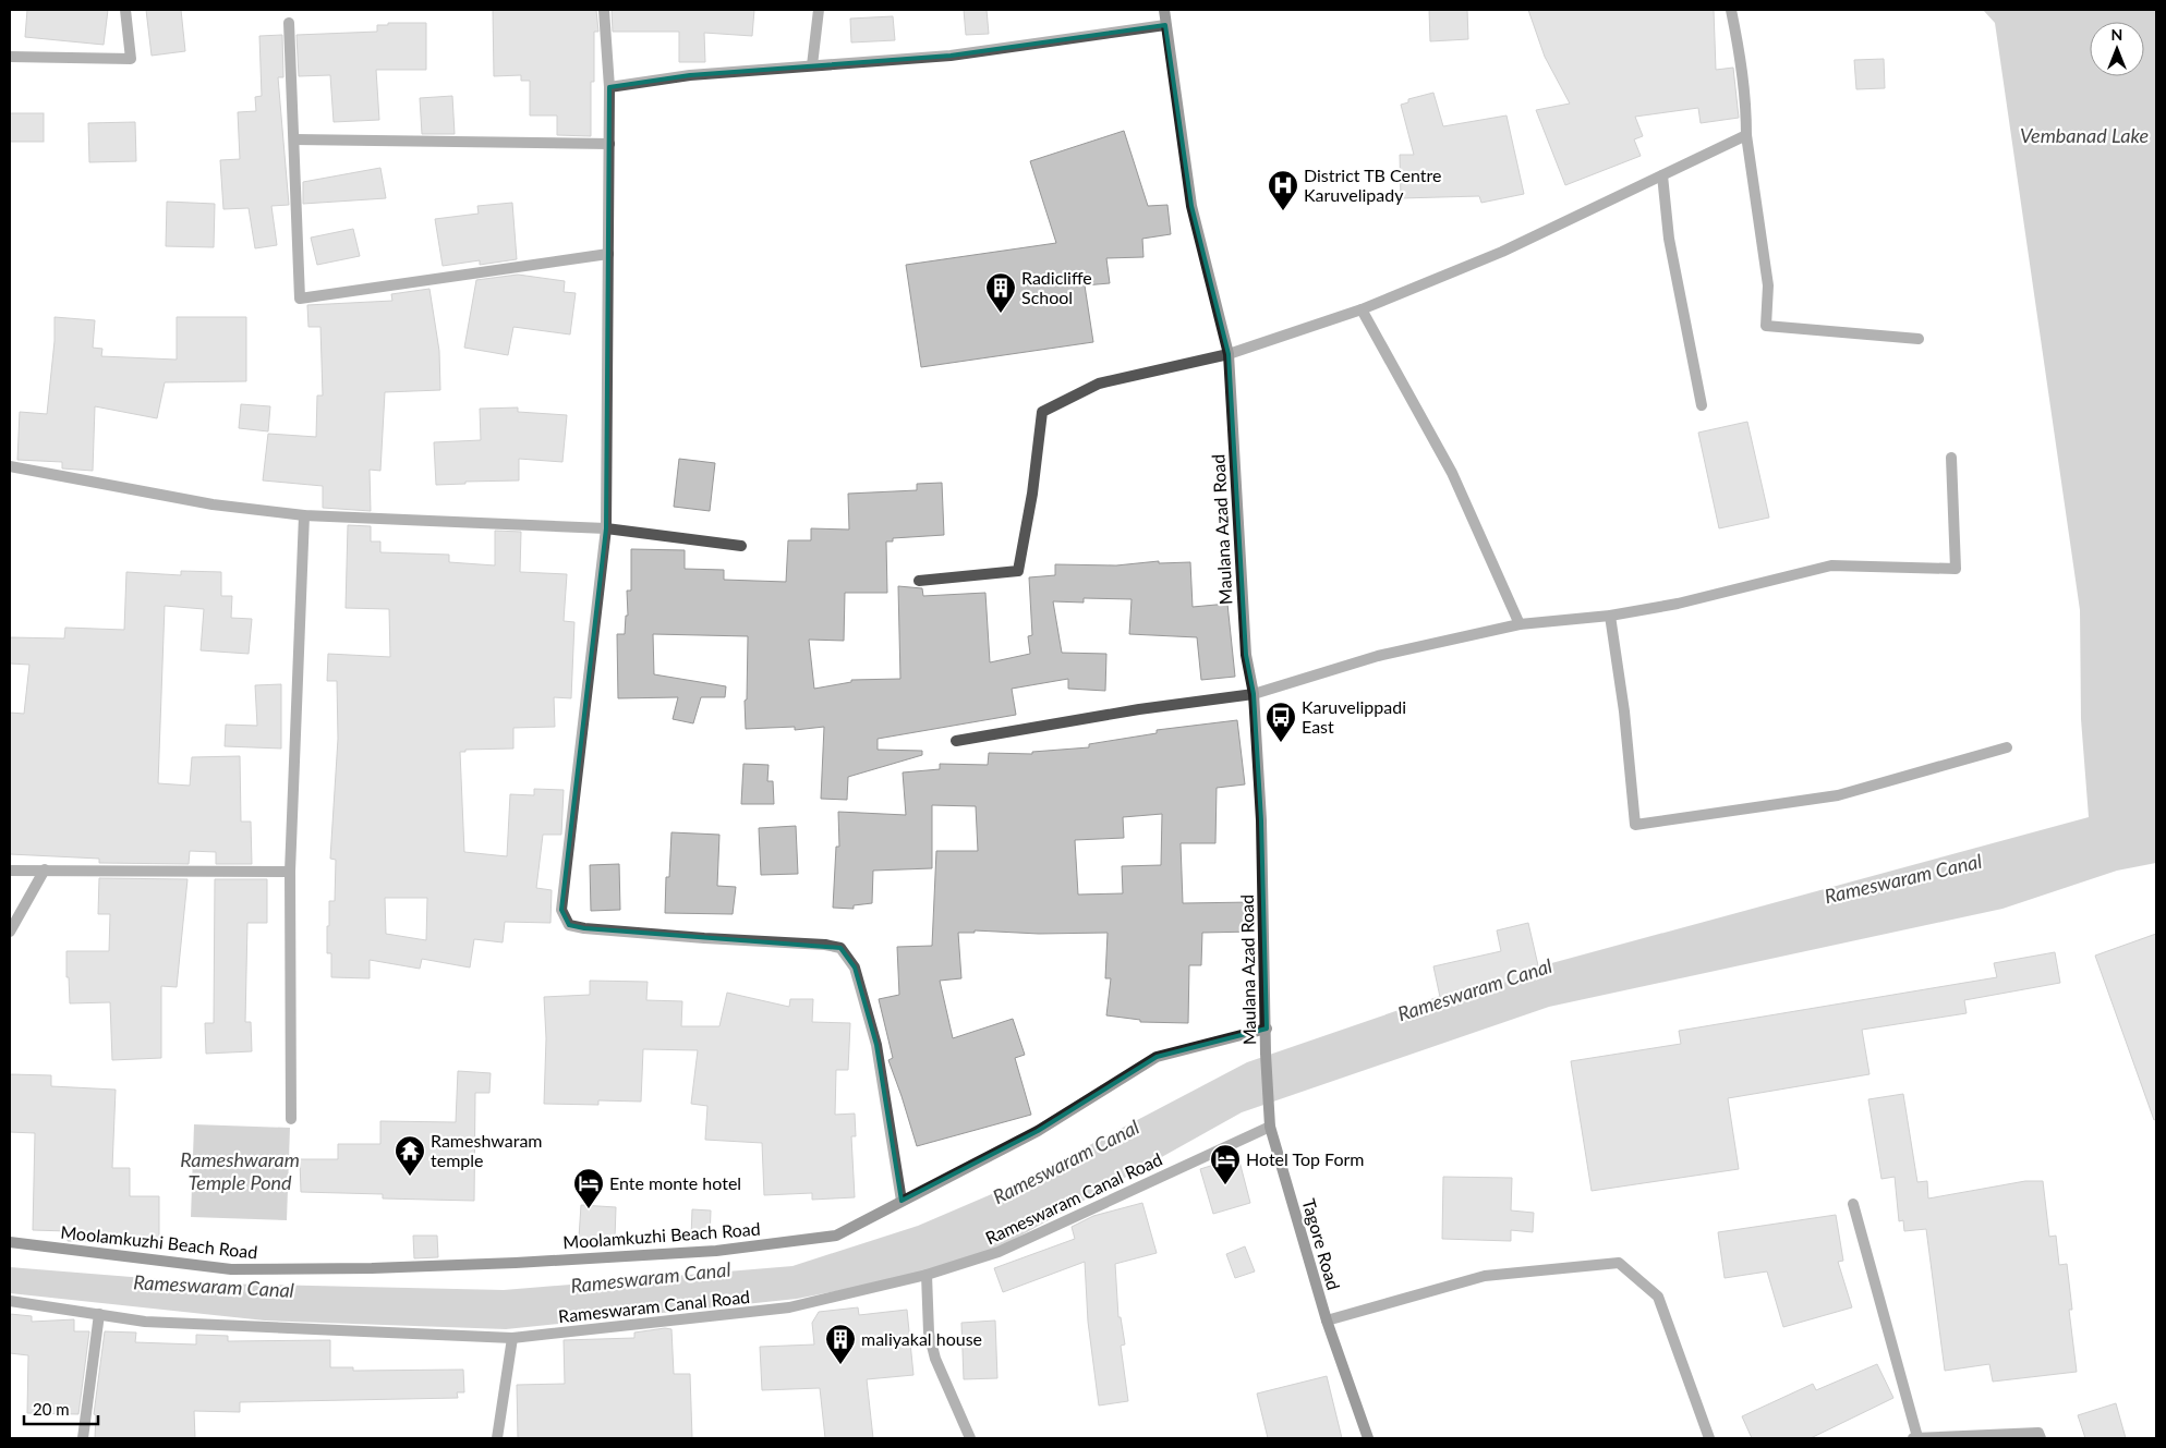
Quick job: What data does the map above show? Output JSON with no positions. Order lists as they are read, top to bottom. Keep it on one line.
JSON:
{"streets":{"main road":["Maulana Azad Road","Moolamkuzhi Beach Road","Tagore Road"],"street":["Rameswaram Canal Road"]},"crossings":[["Maulana Azad Road","Moolamkuzhi Beach Road"],["Maulana Azad Road","Tagore Road"],["Rameswaram Canal Road","Tagore Road"]],"water":["Vembanad Lake","Rameswaram Canal","Rameshwaram Temple Pond"],"places":{"hospital":["District TB Centre Karuvelipady"],"building":["Radicliffe School","maliyakal house"],"bus stop":["Karuvelippadi East"],"temple":["Rameshwaram temple"],"hotel":["Hotel Top Form","Ente monte hotel"]},"scale_bar":"20 m","north":"top"}
